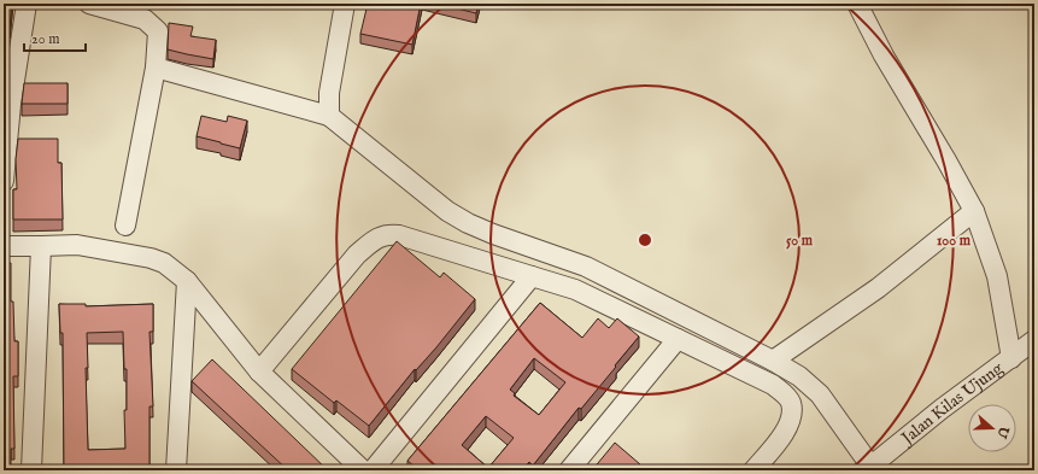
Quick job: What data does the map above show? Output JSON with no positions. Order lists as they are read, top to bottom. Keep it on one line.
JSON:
{"streets":{"street":["Jalan Kilas Ujung"]},"scale_bar":"20 m","north":"right","rings":["50 m","100 m"]}
